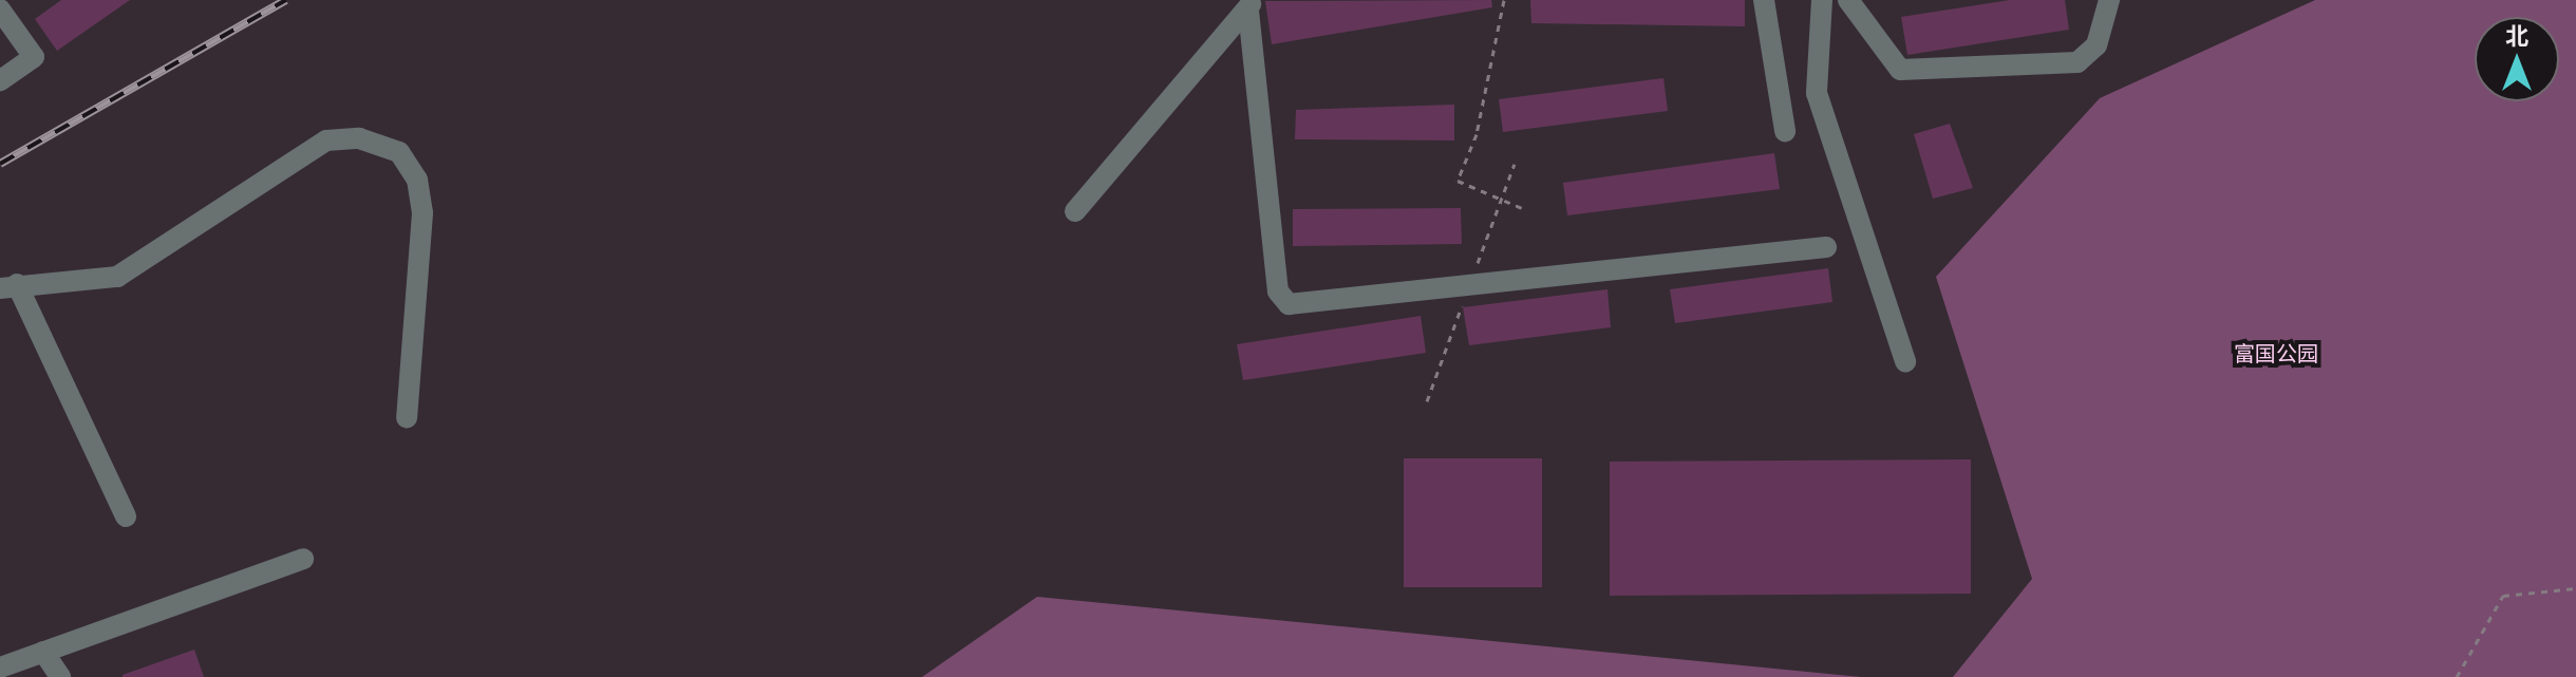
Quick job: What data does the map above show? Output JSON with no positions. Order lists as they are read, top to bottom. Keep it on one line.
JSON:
{"parks":["富国公园"],"north":"top"}
